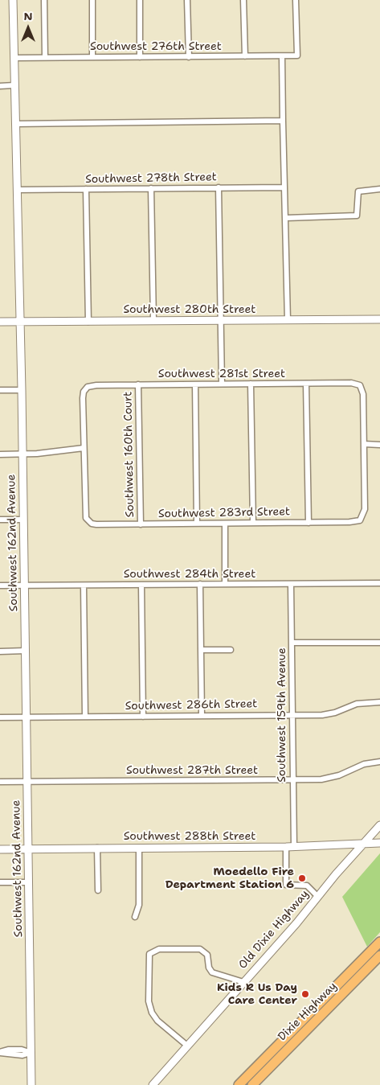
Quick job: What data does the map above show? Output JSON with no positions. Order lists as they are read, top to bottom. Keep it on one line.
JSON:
{"streets":{"highway":["Dixie Highway"],"street":["Southwest 276th Street","Southwest 278th Street","Southwest 280th Street","Southwest 281st Street","Southwest 160th Court","Southwest 283rd Street","Southwest 162nd Avenue","Southwest 284th Street","Southwest 286th Street","Southwest 159th Avenue","Southwest 287th Street","Southwest 288th Street","Old Dixie Highway"]},"crossings":[["Southwest 276th Street","Southwest 162nd Avenue"],["Southwest 278th Street","Southwest 162nd Avenue"],["Southwest 280th Street","Southwest 162nd Avenue"],["Southwest 281st Street","Southwest 160th Court"],["Southwest 281st Street","Southwest 283rd Street"],["Southwest 160th Court","Southwest 283rd Street"],["Southwest 162nd Avenue","Southwest 284th Street"],["Southwest 162nd Avenue","Southwest 286th Street"],["Southwest 162nd Avenue","Southwest 287th Street"],["Southwest 162nd Avenue","Southwest 288th Street"],["Southwest 284th Street","Southwest 159th Avenue"],["Southwest 286th Street","Southwest 159th Avenue"],["Southwest 159th Avenue","Southwest 287th Street"],["Southwest 159th Avenue","Southwest 288th Street"],["Southwest 159th Avenue","Old Dixie Highway"],["Southwest 288th Street","Old Dixie Highway"]],"places":["Moedello Fire Department Station 6","Kids R Us Day Care Center"],"north":"top"}
